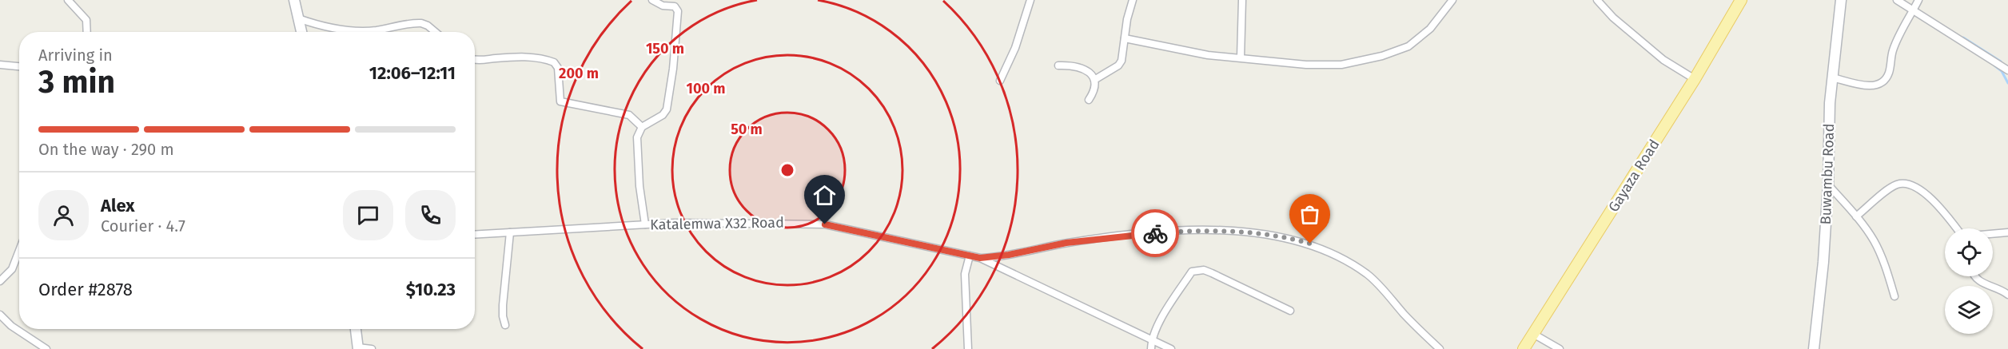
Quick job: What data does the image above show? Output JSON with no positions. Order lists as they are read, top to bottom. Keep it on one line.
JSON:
{"streets":{"main road":["Gayaza Road"],"street":["Buwambu Road","Katalemwa X32 Road"]},"page":{"heading":["3 min","Arriving in","12:06–12:11"],"panel":["Alex","Courier · 4.7","Order #2878","$10.23"],"bar":"On the way · 290 m"},"rings":["150 m","200 m","100 m","50 m"]}
